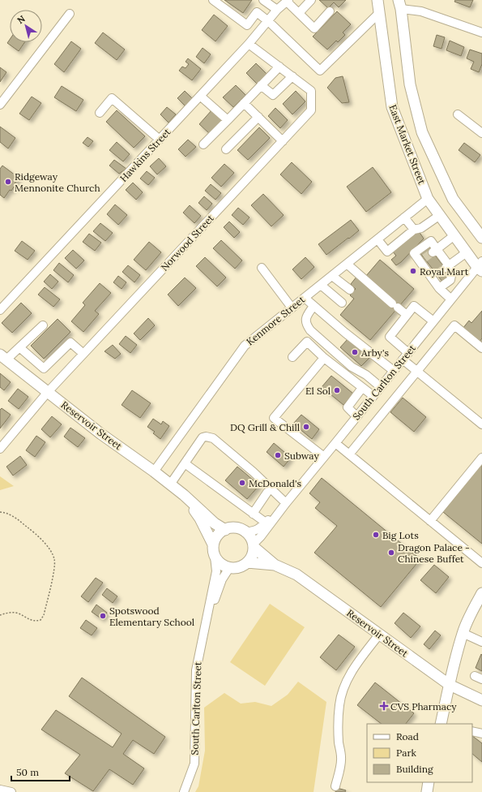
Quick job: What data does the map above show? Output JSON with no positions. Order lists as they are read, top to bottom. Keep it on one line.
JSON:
{"streets":{"main road":["East Market Street","Reservoir Street"],"street":["Hawkins Street","Norwood Street","Kenmore Street","South Carlton Street"]},"crossings":[["East Market Street","Kenmore Street"],["East Market Street","South Carlton Street"],["Hawkins Street","Norwood Street"],["Norwood Street","Reservoir Street"],["Kenmore Street","Reservoir Street"],["South Carlton Street","Reservoir Street"]],"places":{"other":["Ridgeway Mennonite Church","Royal Mart","Arby's","El Sol","DQ Grill & Chill","Subway","McDonald's","Big Lots","Dragon Palace - Chinese Buffet","Spotswood Elementary School"],"health":["CVS Pharmacy"]},"legend":["Road","Park","Building"],"scale_bar":"50 m","north":"top left"}
